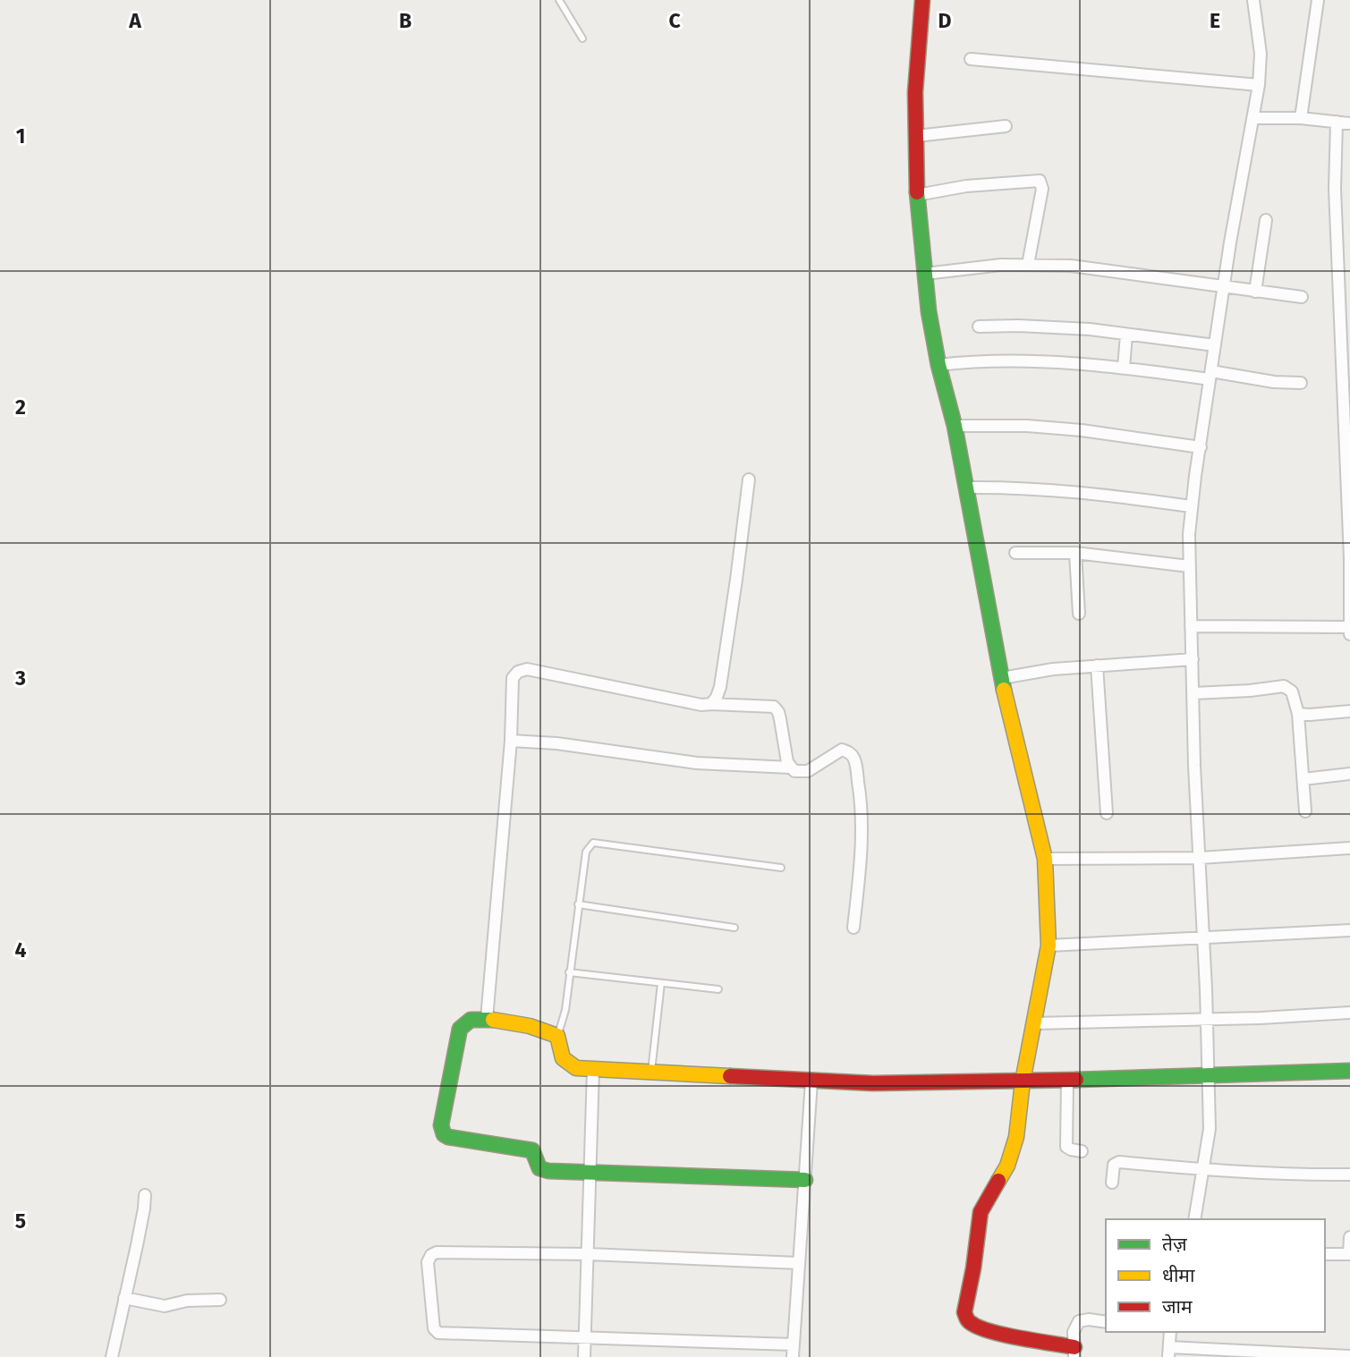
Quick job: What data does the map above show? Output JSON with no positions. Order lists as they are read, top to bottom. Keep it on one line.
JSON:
{"legend":["तेज़","धीमा","जाम"],"grid":{"columns":["A","B","C","D","E"],"rows":["1","2","3","4","5"]}}
